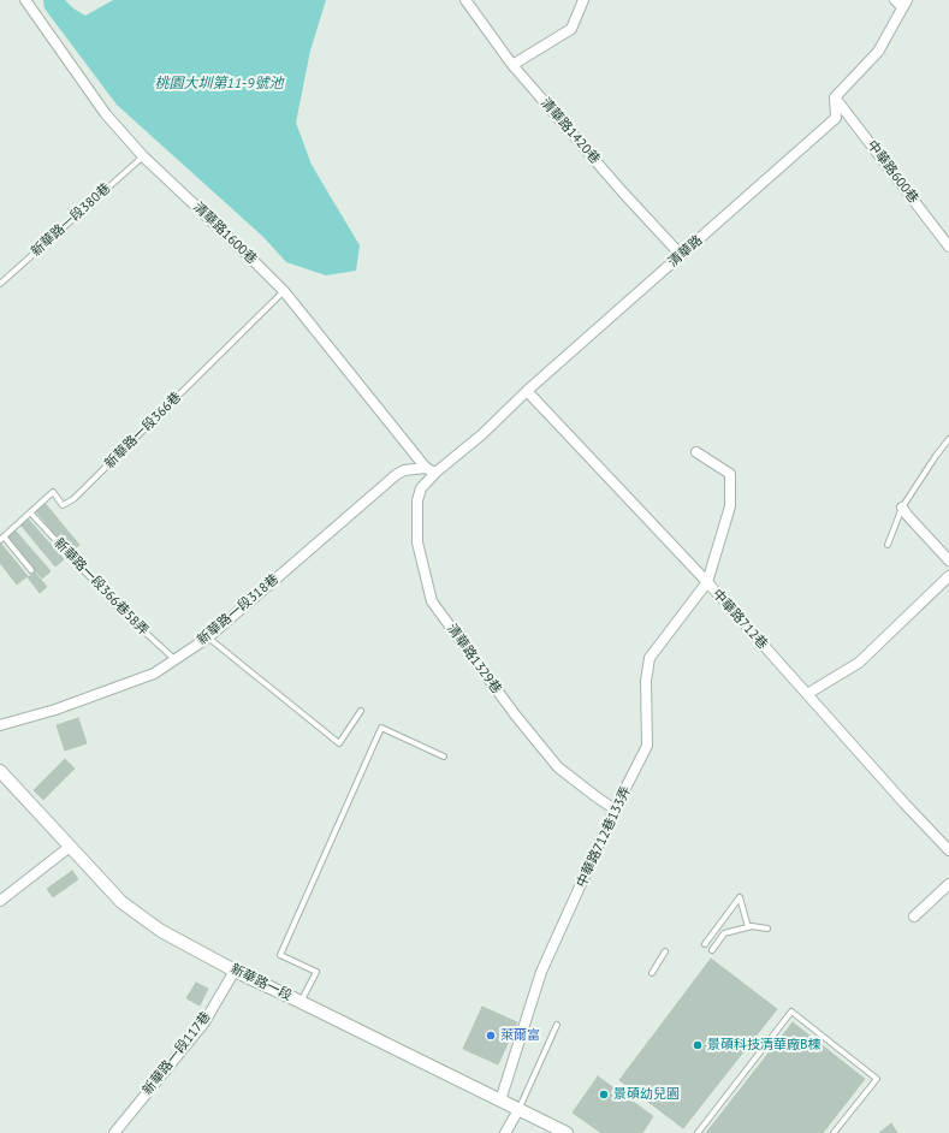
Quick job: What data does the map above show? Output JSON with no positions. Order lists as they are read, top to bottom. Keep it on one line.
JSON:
{"streets":{"street":["清華路1420巷","中華路600巷","清華路1600巷","清華路","新華路一段318巷","中華路712巷","清華路1329巷","中華路712巷133弄","新華路一段","新華路一段117巷"],"lane":["新華路一段380巷","新華路一段366巷","新華路一段366巷58弄"]},"crossings":[["清華路1420巷","清華路"],["中華路600巷","清華路"],["新華路一段380巷","清華路1600巷"],["清華路1600巷","新華路一段366巷"],["清華路1600巷","新華路一段318巷"],["清華路","中華路712巷"],["清華路","清華路1329巷"],["新華路一段366巷","新華路一段366巷58弄"],["新華路一段366巷58弄","新華路一段318巷"],["中華路712巷","中華路712巷133弄"],["清華路1329巷","中華路712巷133弄"],["中華路712巷133弄","新華路一段"],["新華路一段","新華路一段117巷"]],"water":["桃園大圳第11-9號池"],"places":["萊爾富","景碩科技清華廠B棟","景碩幼兒園"]}
